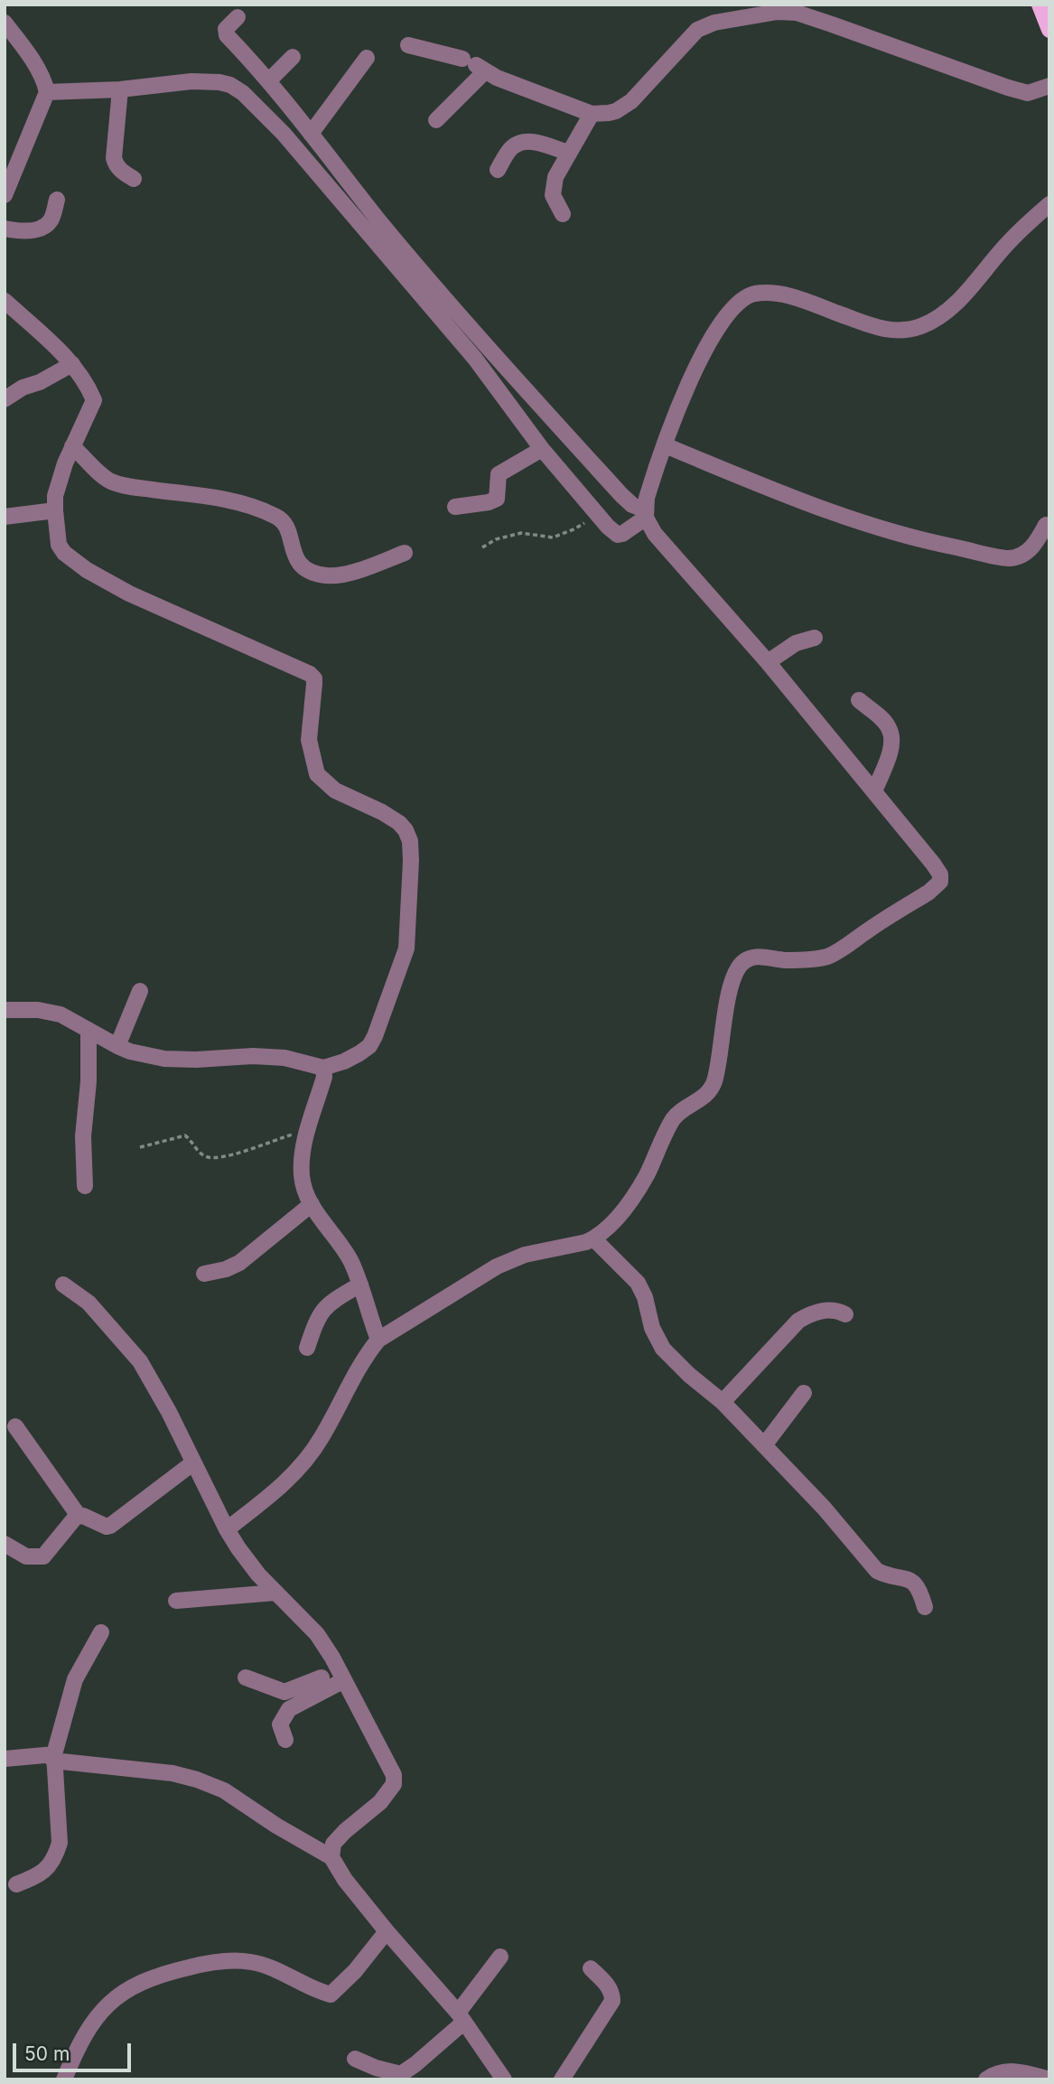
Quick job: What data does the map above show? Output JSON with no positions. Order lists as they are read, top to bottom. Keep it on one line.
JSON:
{"scale_bar":"50 m"}
